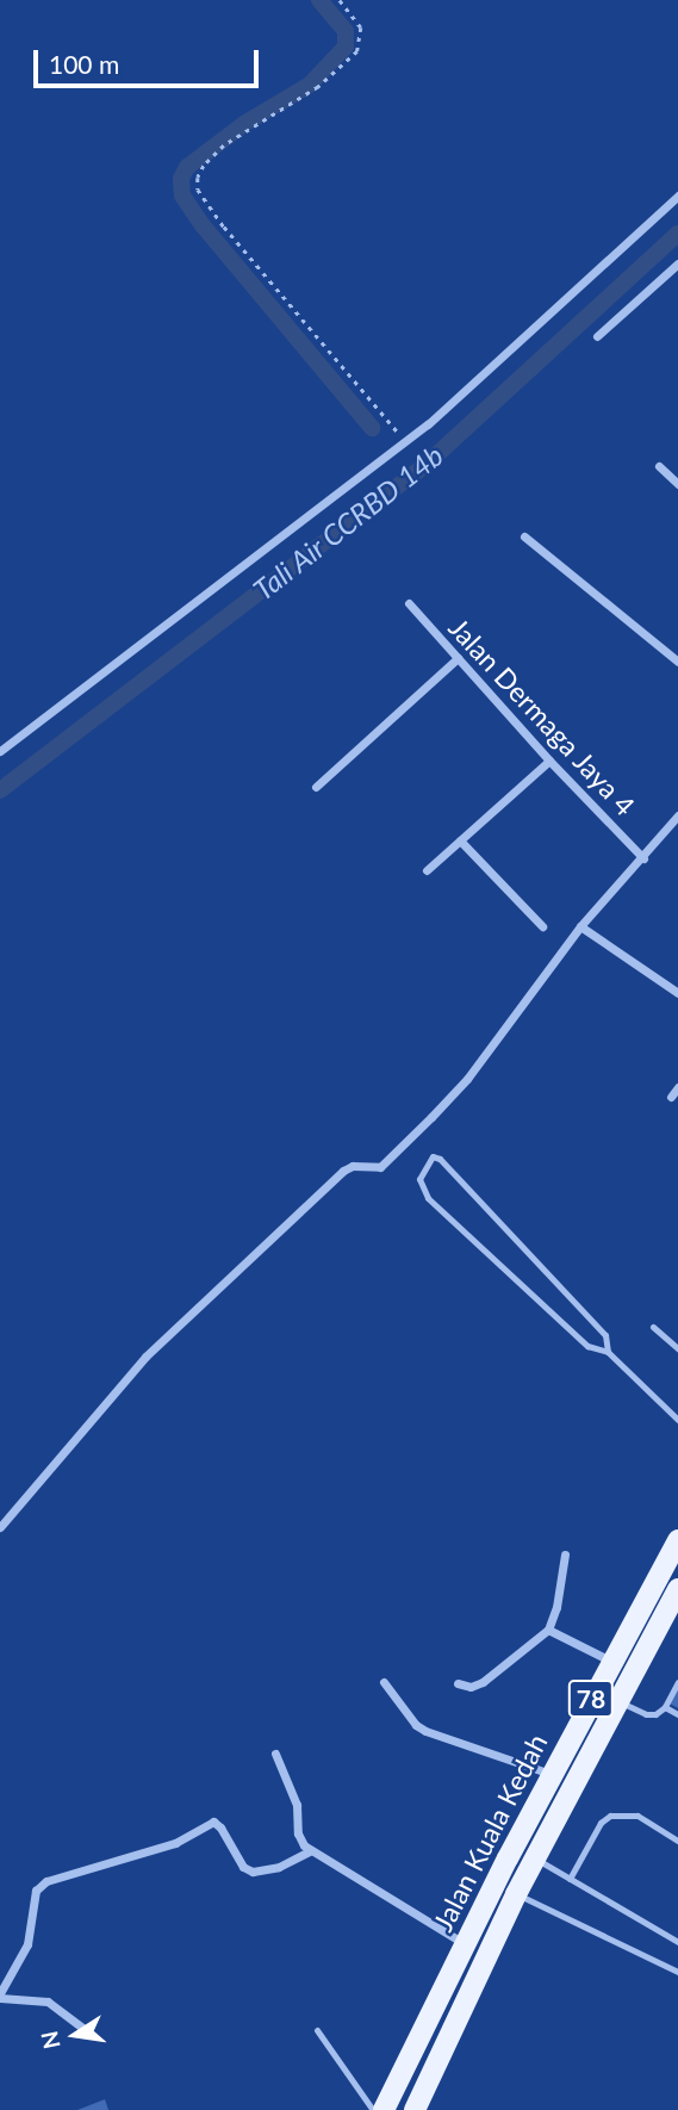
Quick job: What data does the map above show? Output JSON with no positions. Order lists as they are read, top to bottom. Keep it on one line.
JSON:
{"streets":{"main road":["78","Jalan Kuala Kedah"],"street":["Jalan Dermaga Jaya 4"]},"water":["Tali Air CCRBD 14b"],"scale_bar":"100 m","north":"left"}
